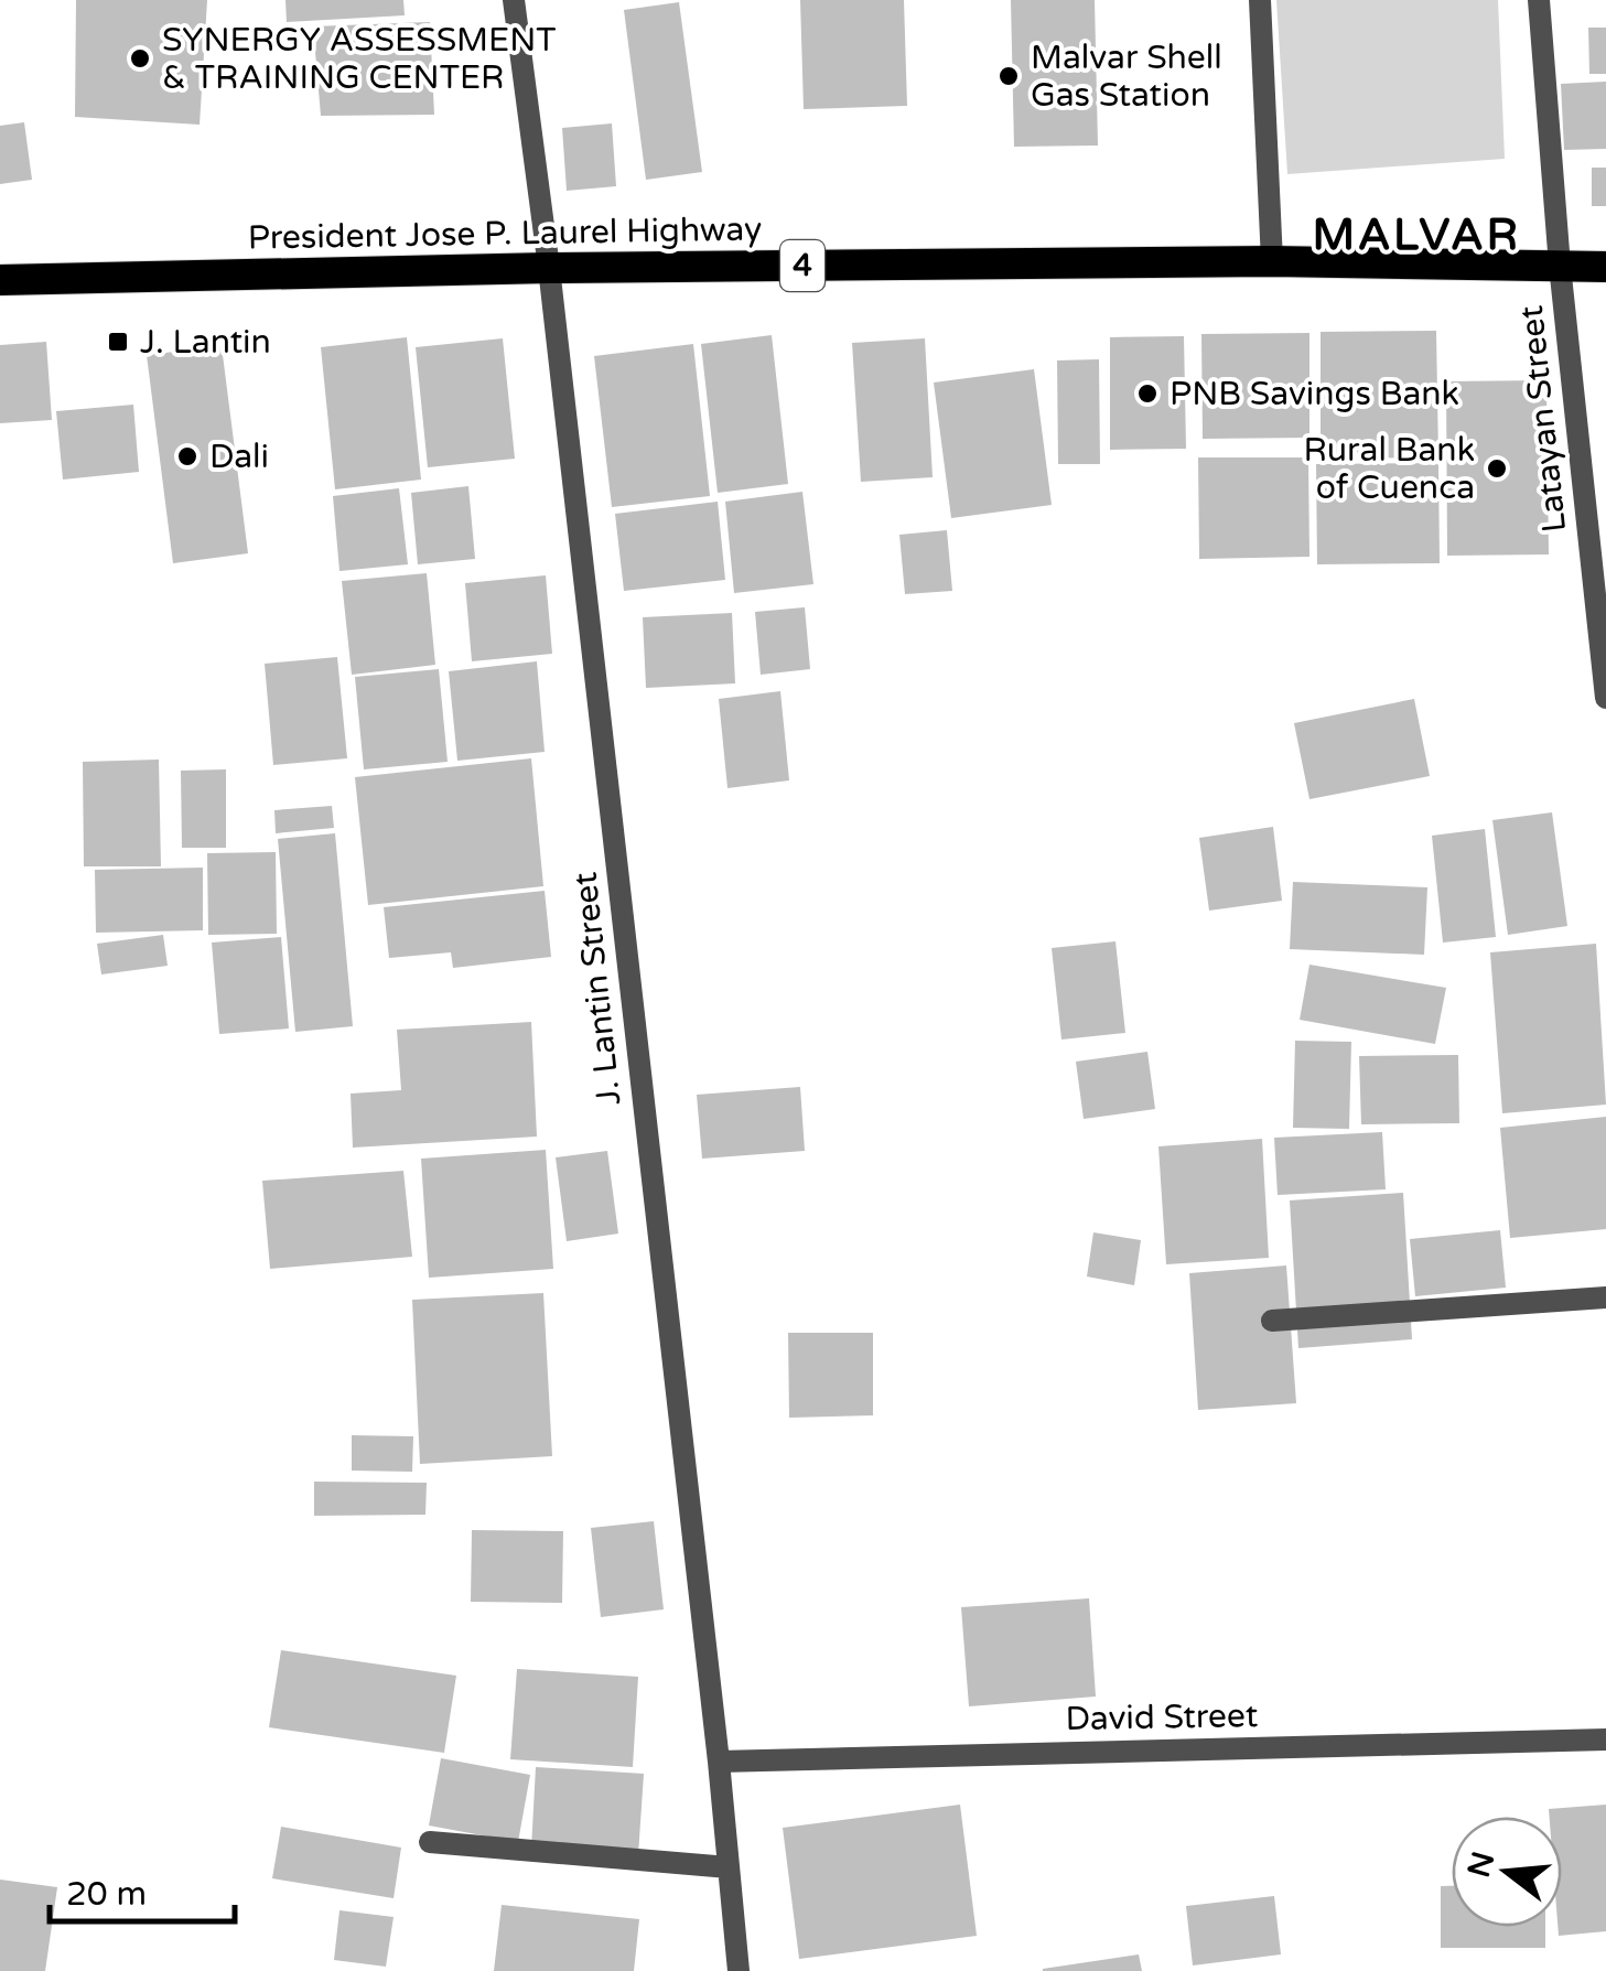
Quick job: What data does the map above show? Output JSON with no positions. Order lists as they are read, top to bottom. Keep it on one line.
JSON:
{"streets":{"highway":["President Jose P. Laurel Highway","4"],"street":["Latayan Street","J. Lantin Street","David Street"]},"crossings":[["President Jose P. Laurel Highway","Latayan Street"],["President Jose P. Laurel Highway","J. Lantin Street"],["J. Lantin Street","David Street"]],"districts":["MALVAR"],"places":{"other":["SYNERGY ASSESSMENT & TRAINING CENTER","Malvar Shell Gas Station","PNB Savings Bank","Dali","Rural Bank of Cuenca"],"transit":["J. Lantin"]},"scale_bar":"20 m","north":"left"}
